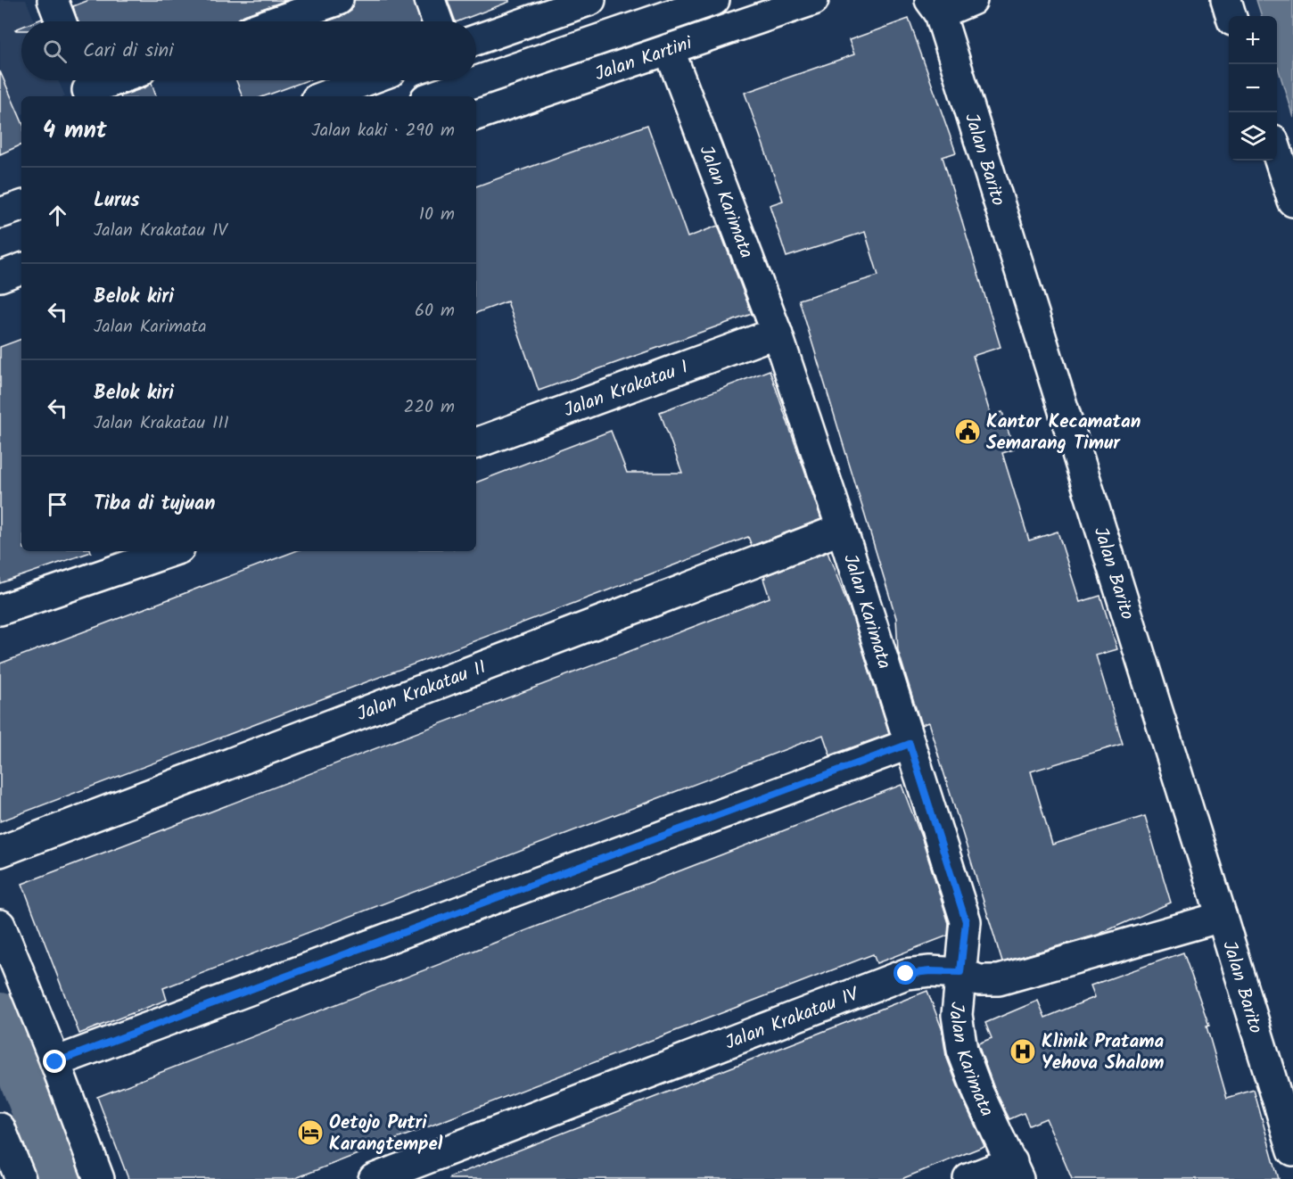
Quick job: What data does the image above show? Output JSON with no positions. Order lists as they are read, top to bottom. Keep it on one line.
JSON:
{"streets":{"street":["Jalan Kartini","Jalan Barito","Jalan Karimata","Jalan Krakatau I","Jalan Krakatau II","Jalan Krakatau IV"]},"crossings":[["Jalan Kartini","Jalan Karimata"],["Jalan Barito","Jalan Krakatau IV"],["Jalan Karimata","Jalan Krakatau I"],["Jalan Karimata","Jalan Krakatau II"],["Jalan Karimata","Jalan Krakatau IV"]],"places":{"public building":["Kantor Kecamatan Semarang Timur"],"hospital":["Klinik Pratama Yehova Shalom"],"hotel":["Oetojo Putri Karangtempel"]},"page":{"map_buttons":["+","−"],"search":"Cari di sini","heading":["4 mnt","Jalan kaki · 290 m"],"list":[["Lurus","Jalan Krakatau IV","10 m"],["Belok kiri","Jalan Karimata","60 m"],["Belok kiri","Jalan Krakatau III","220 m"],"Tiba di tujuan"]}}
